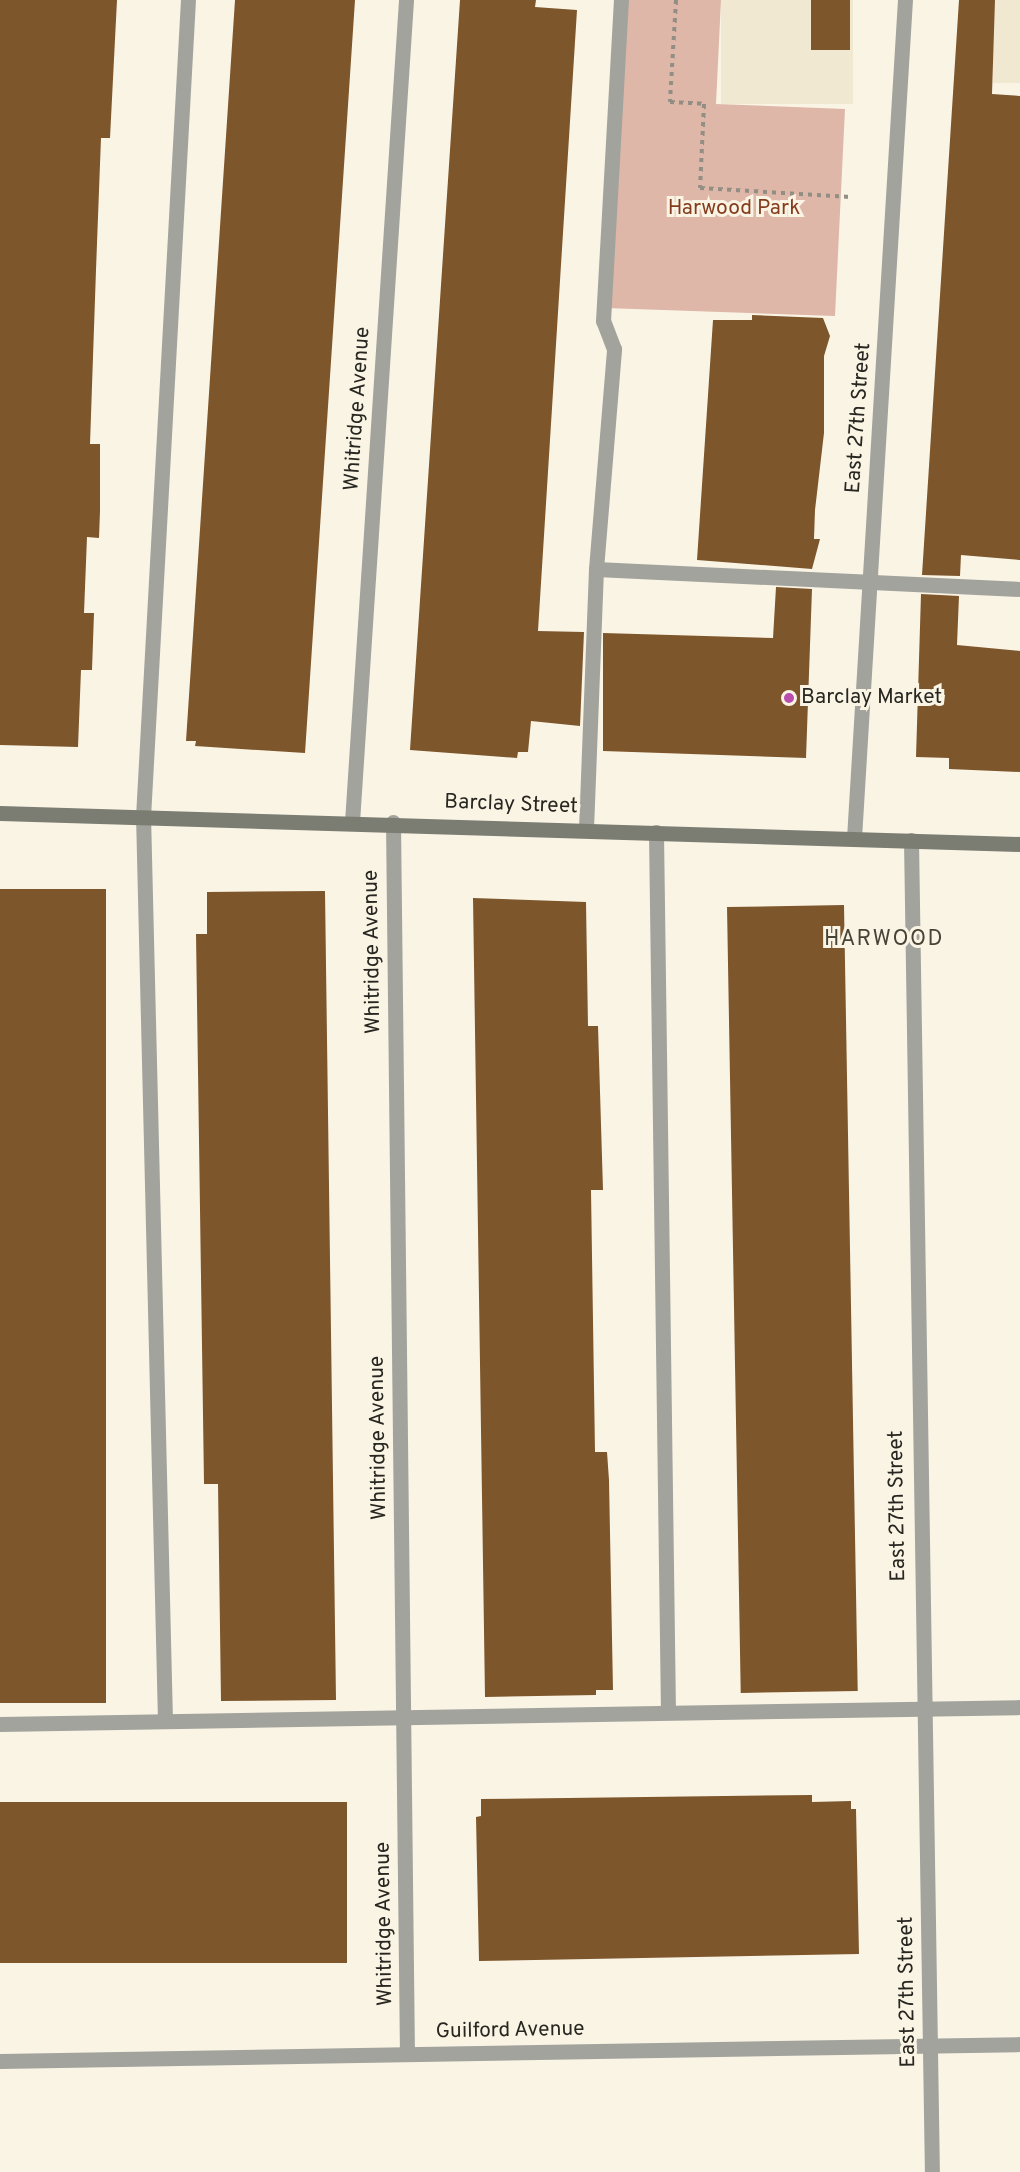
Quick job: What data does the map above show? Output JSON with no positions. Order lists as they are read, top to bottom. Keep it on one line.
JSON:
{"streets":{"street":["Whitridge Avenue","East 27th Street","Barclay Street","Guilford Avenue"]},"crossings":[["Whitridge Avenue","Barclay Street"],["Whitridge Avenue","Guilford Avenue"],["East 27th Street","Barclay Street"],["East 27th Street","Guilford Avenue"]],"districts":["HARWOOD"],"parks":["Harwood Park"],"places":["Barclay Market"]}
